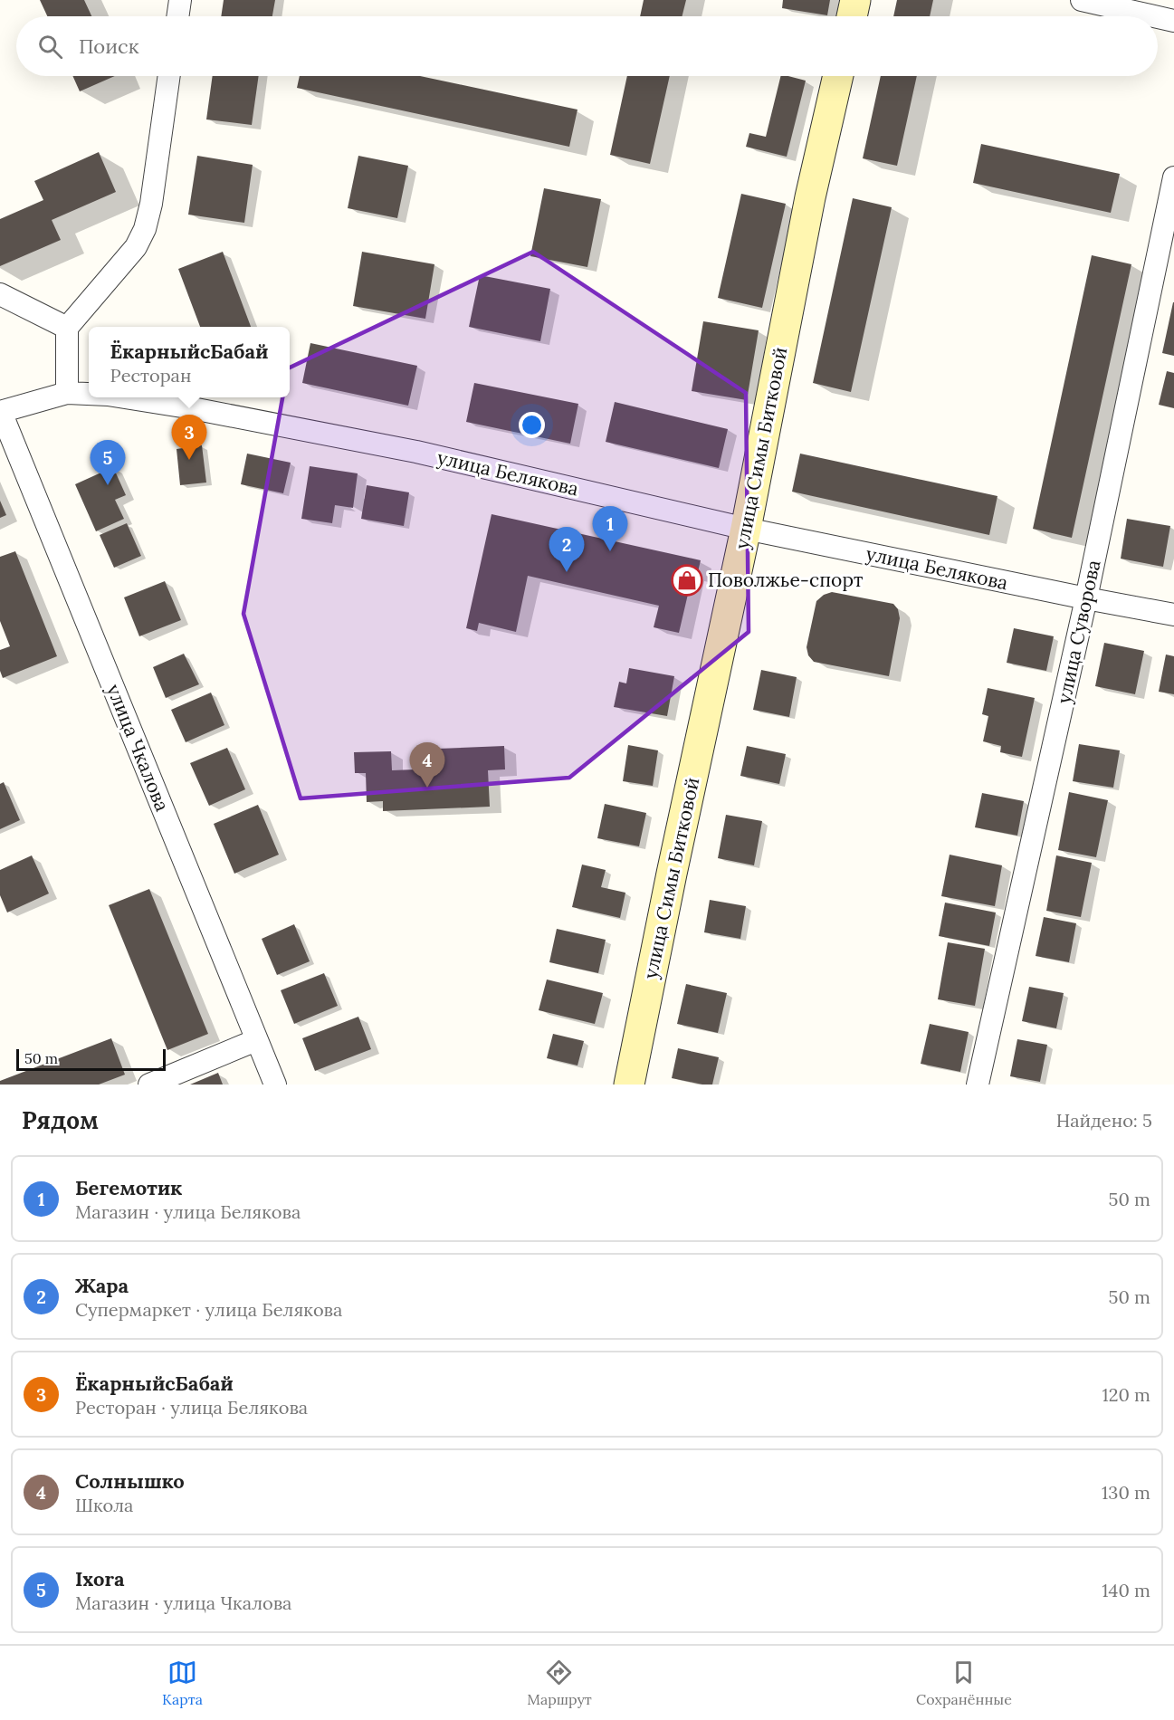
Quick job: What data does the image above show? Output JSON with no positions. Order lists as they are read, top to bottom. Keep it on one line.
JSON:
{"streets":{"street":["улица Симы Битковой","улица Белякова","улица Суворова","улица Чкалова"]},"crossings":[["улица Симы Битковой","улица Белякова"],["улица Белякова","улица Суворова"],["улица Белякова","улица Чкалова"]],"places":{"shop":["Поволжье-спорт"]},"scale_bar":"50 m","page":{"search":"Поиск","popup":["ЁкарныйсБабай","Ресторан"],"pins":["3","5","1","2","4"],"scale":"50 m","heading":["Рядом","Найдено: 5"],"list":[{"mark":"1","name":"Бегемотик","note":"Магазин · улица Белякова","value":"50 m"},{"mark":"2","name":"Жара","note":"Супермаркет · улица Белякова","value":"50 m"},{"mark":"3","name":"ЁкарныйсБабай","note":"Ресторан · улица Белякова","value":"120 m"},{"mark":"4","name":"Солнышко","note":"Школа","value":"130 m"},{"mark":"5","name":"Ixora","note":"Магазин · улица Чкалова","value":"140 m"}],"nav":["Карта","Маршрут","Сохранённые"]}}
